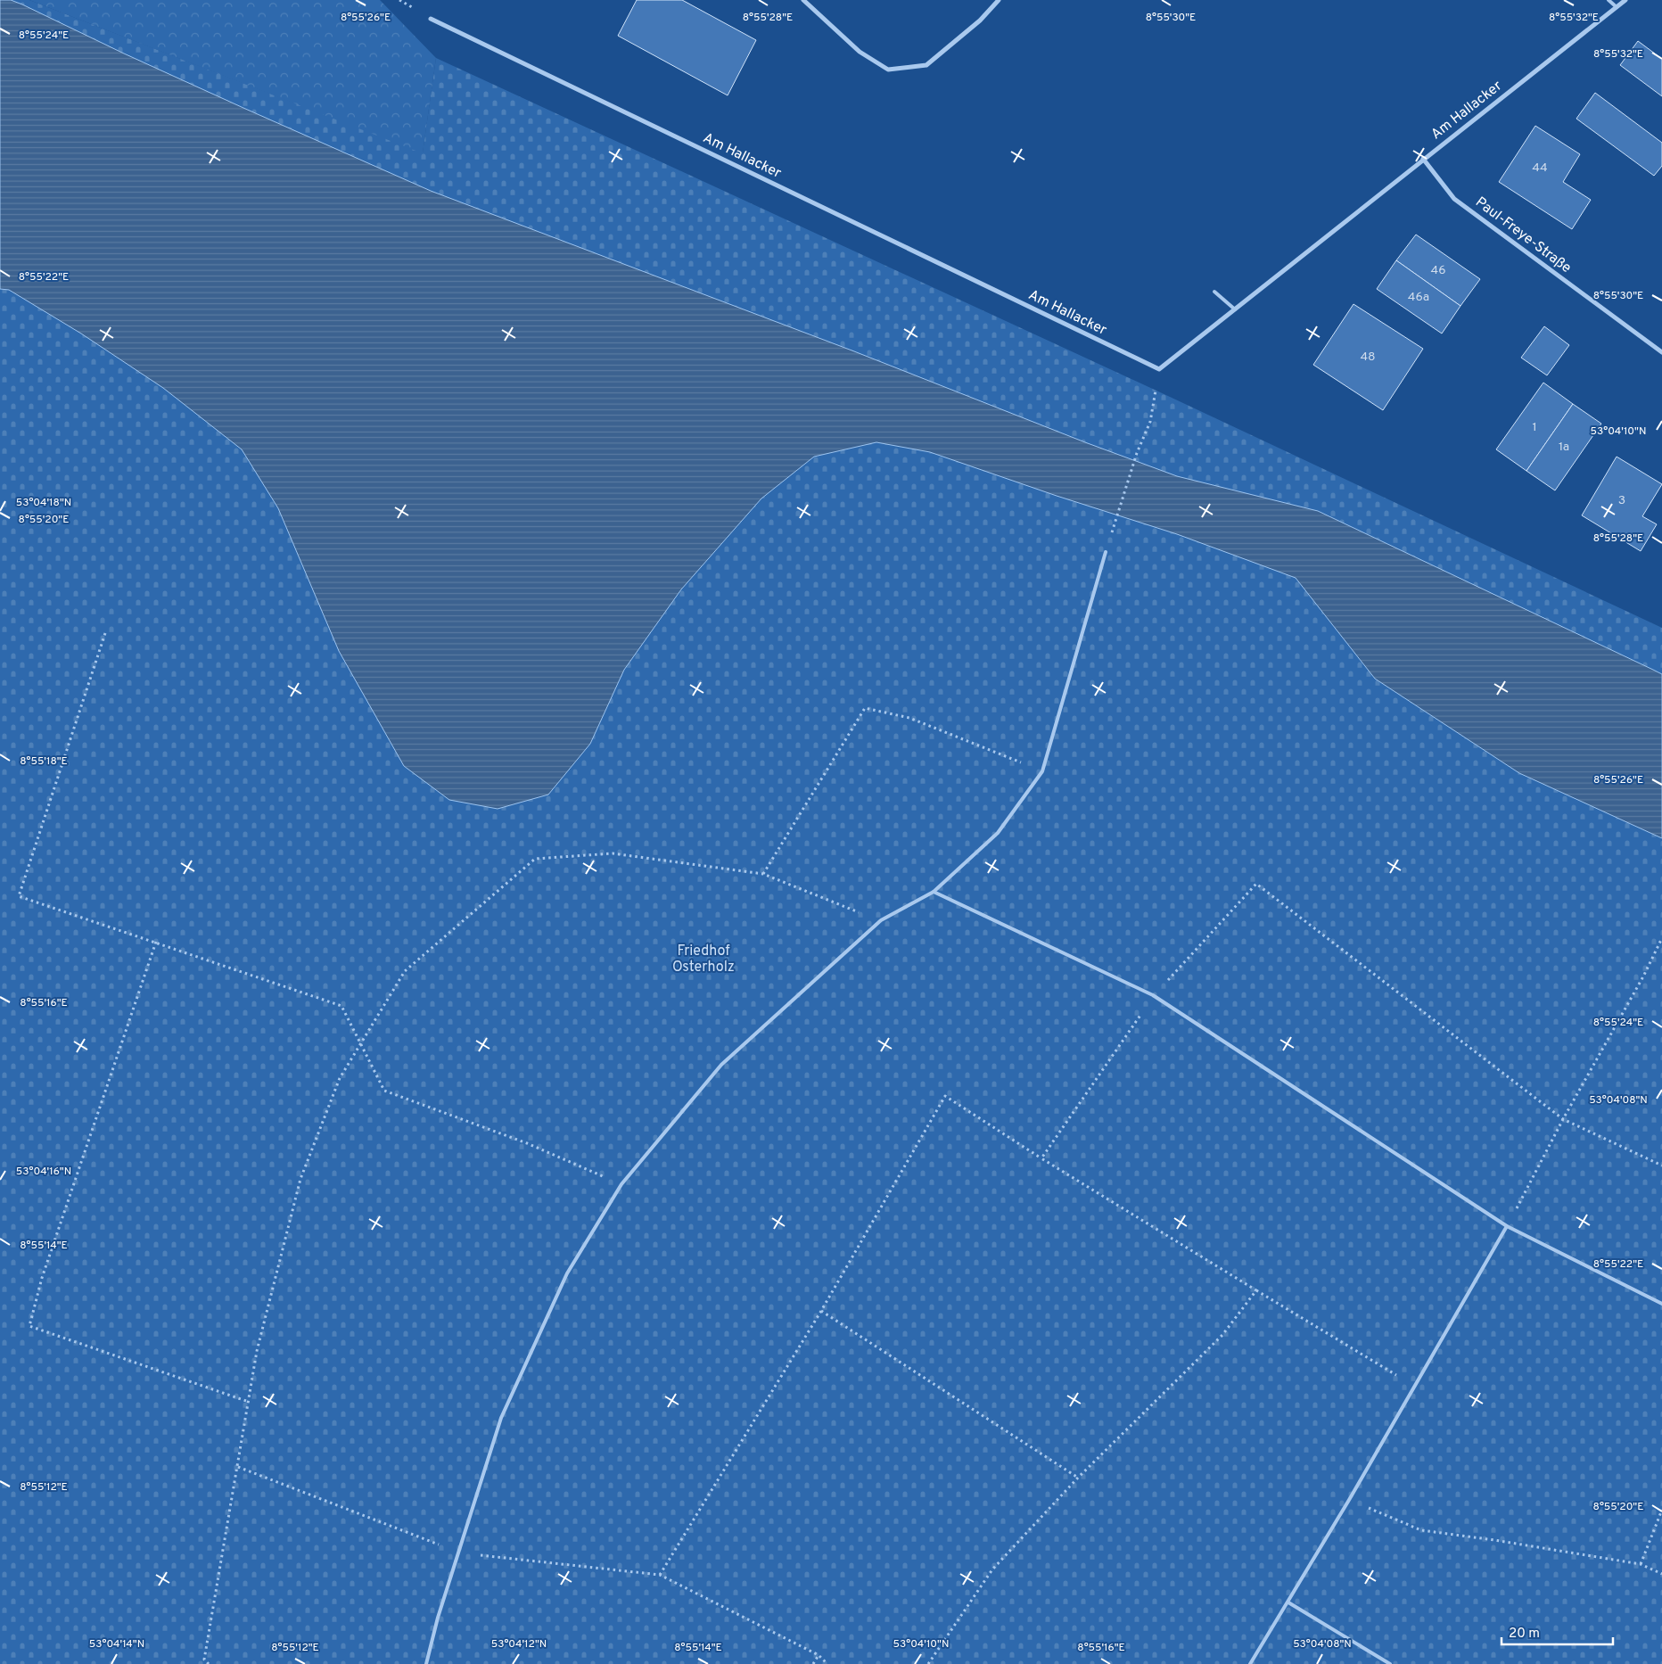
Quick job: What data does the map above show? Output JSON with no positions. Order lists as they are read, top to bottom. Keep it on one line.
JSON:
{"streets":{"street":["Am Hallacker","Paul-Freye-Straße"]},"crossings":[["Am Hallacker","Paul-Freye-Straße"]],"parks":["Friedhof Osterholz"],"house_numbers":["44","46","46a","48","1","1a","3"],"scale_bar":"20 m","coordinates":["8°55'32\"E","8°55'26\"E","8°55'28\"E","8°55'30\"E","8°55'24\"E","8°55'22\"E","53°04'10\"N","53°04'18\"N","8°55'20\"E","8°55'18\"E","8°55'16\"E","53°04'08\"N","53°04'16\"N","8°55'14\"E","8°55'12\"E","53°04'14\"N","53°04'12\"N"]}
